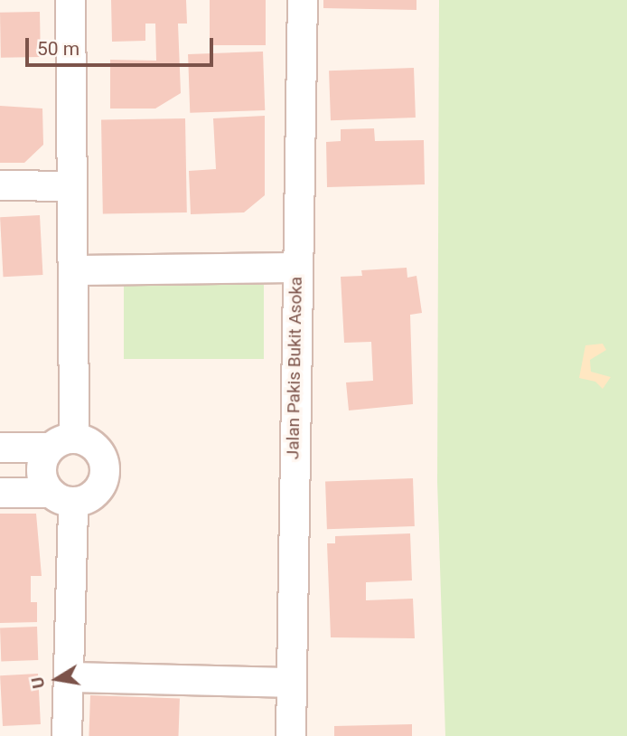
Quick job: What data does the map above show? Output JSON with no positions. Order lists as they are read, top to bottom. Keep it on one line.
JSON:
{"streets":{"street":["Jalan Pakis Bukit Asoka"]},"scale_bar":"50 m","north":"left"}
